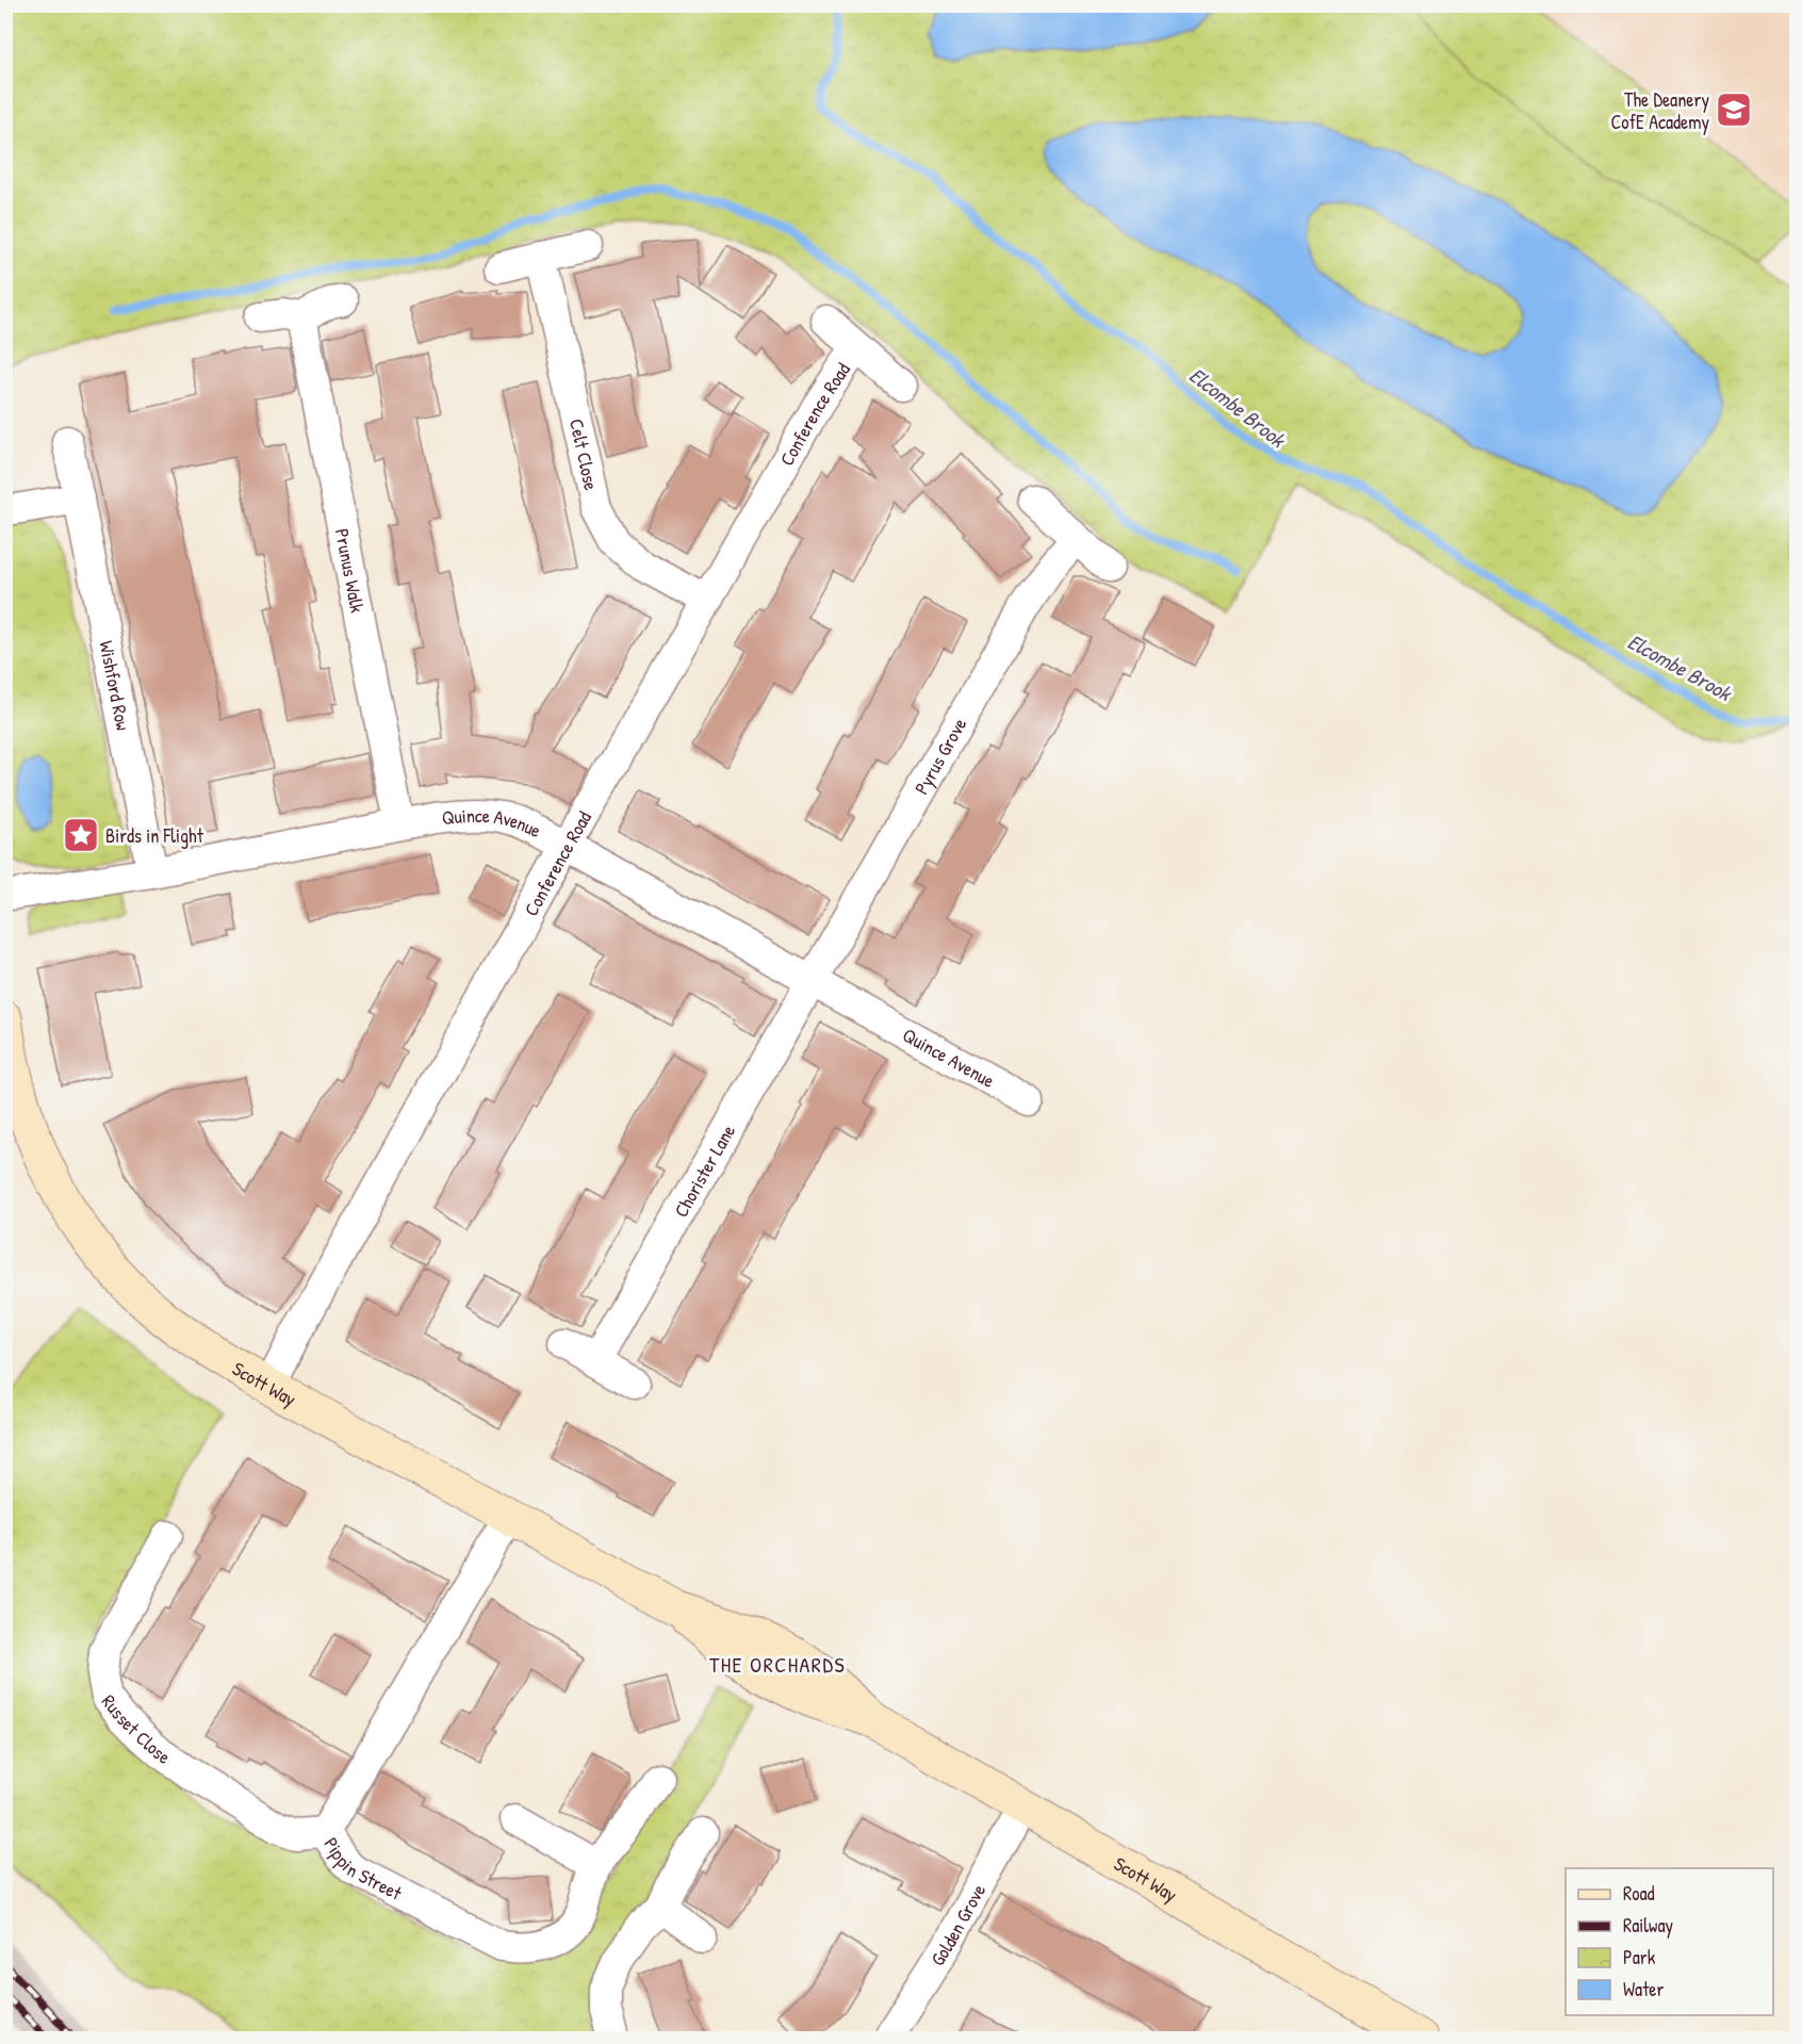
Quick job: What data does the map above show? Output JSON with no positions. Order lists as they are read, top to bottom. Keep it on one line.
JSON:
{"streets":{"street":["Conference Road","Celt Close","Prunus Walk","Wishford Row","Pyrus Grove","Quince Avenue","Chorister Lane","Scott Way","Russet Close","Pippin Street","Golden Grove"]},"crossings":[["Conference Road","Celt Close"],["Conference Road","Quince Avenue"],["Conference Road","Scott Way"],["Prunus Walk","Quince Avenue"],["Wishford Row","Quince Avenue"],["Pyrus Grove","Quince Avenue"],["Pyrus Grove","Chorister Lane"],["Quince Avenue","Chorister Lane"],["Scott Way","Pippin Street"],["Scott Way","Golden Grove"],["Russet Close","Pippin Street"]],"districts":["THE ORCHARDS"],"water":["Elcombe Brook"],"places":{"school or university":["The Deanery CofE Academy"],"place":["Birds in Flight"]},"legend":["Road","Railway","Park","Water"]}
